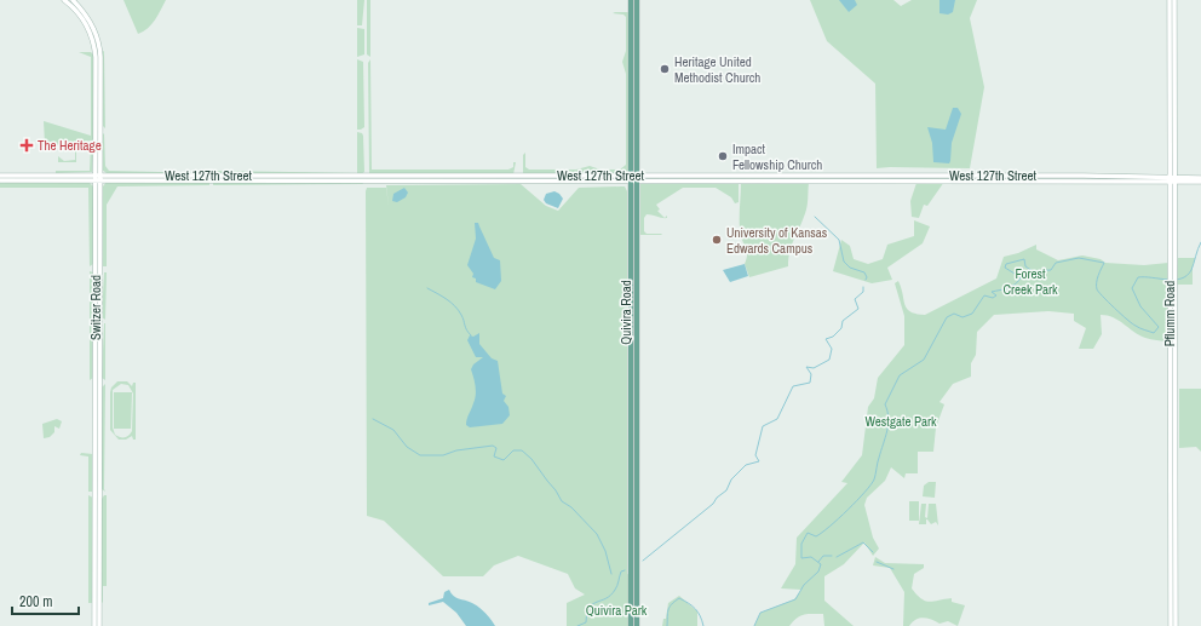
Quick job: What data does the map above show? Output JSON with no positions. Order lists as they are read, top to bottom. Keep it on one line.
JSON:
{"streets":{"main road":["West 127th Street","Switzer Road","Quivira Road","Pflumm Road"]},"crossings":[["West 127th Street","Switzer Road"],["West 127th Street","Quivira Road"],["West 127th Street","Pflumm Road"]],"parks":["Forest Creek Park","Westgate Park","Quivira Park"],"places":{"other":["Heritage United Methodist Church","Impact Fellowship Church","University of Kansas Edwards Campus"],"health":["The Heritage"]},"scale_bar":"200 m"}
